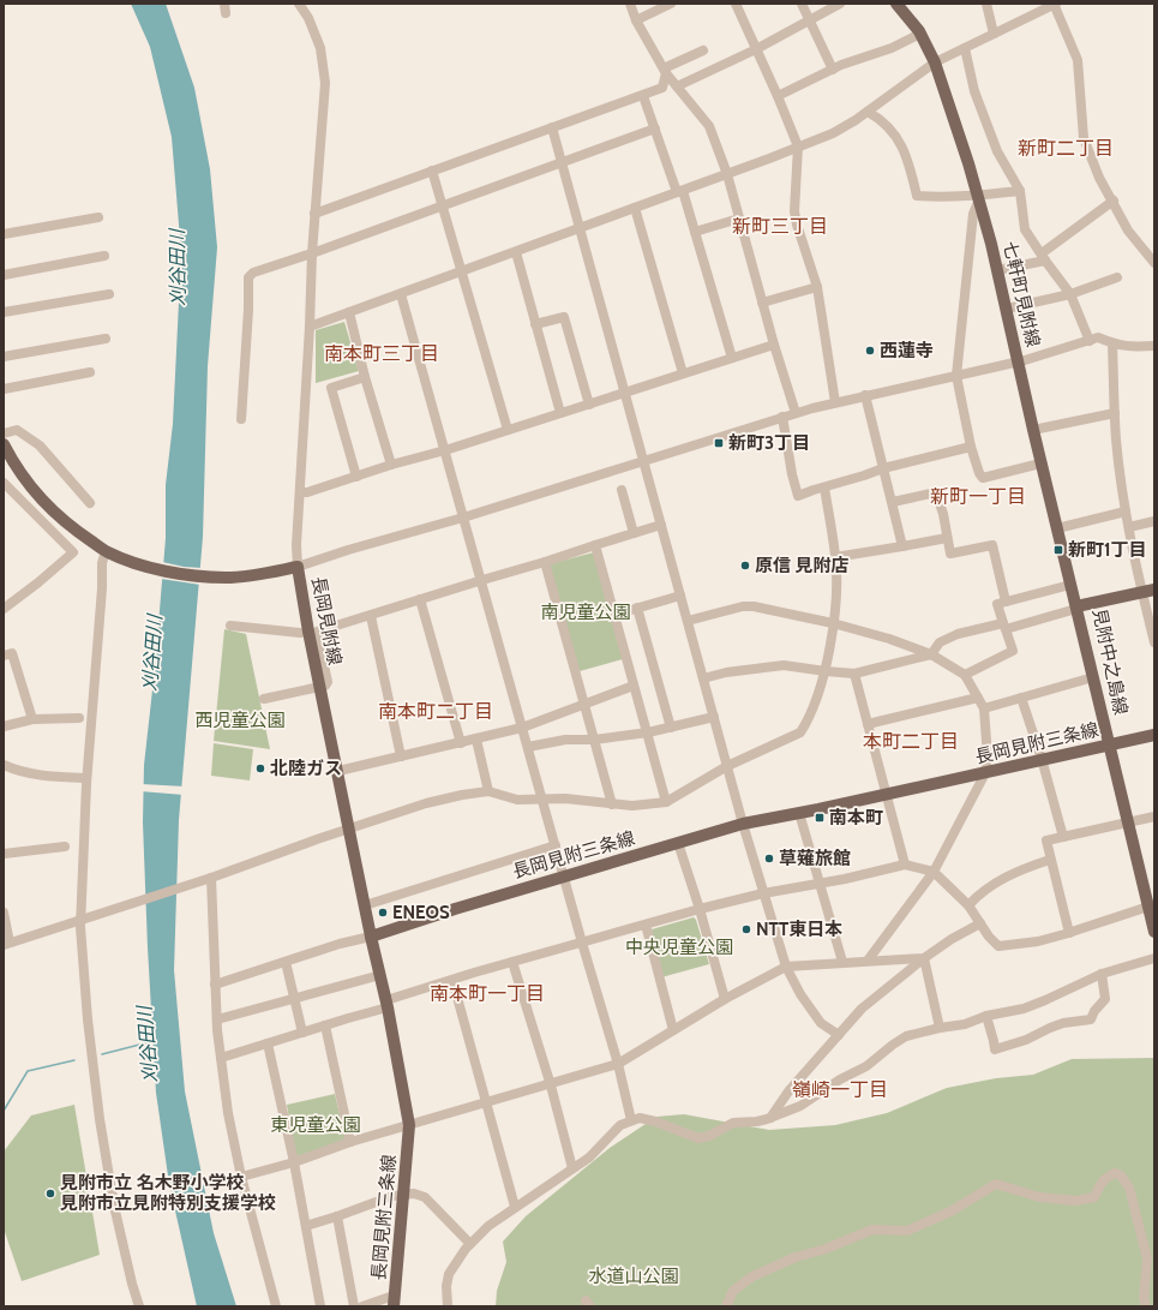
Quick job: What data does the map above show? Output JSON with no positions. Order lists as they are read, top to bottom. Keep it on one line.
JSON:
{"streets":{"main road":["七軒町見附線","長岡見附線","見附中之島線","長岡見附三条線"]},"crossings":[["七軒町見附線","見附中之島線"],["長岡見附線","長岡見附三条線"],["見附中之島線","長岡見附三条線"]],"districts":["新町二丁目","新町三丁目","南本町三丁目","新町一丁目","南本町二丁目","本町二丁目","南本町一丁目","嶺崎一丁目"],"water":["刈谷田川"],"parks":["南児童公園","西児童公園","中央児童公園","東児童公園","水道山公園"],"places":{"other":["西蓮寺","原信 見附店","北陸ガス","草薙旅館","ENEOS","NTT東日本","見附市立 名木野小学校 見附市立見附特別支援学校"],"transit":["新町3丁目","新町1丁目","南本町"]}}
